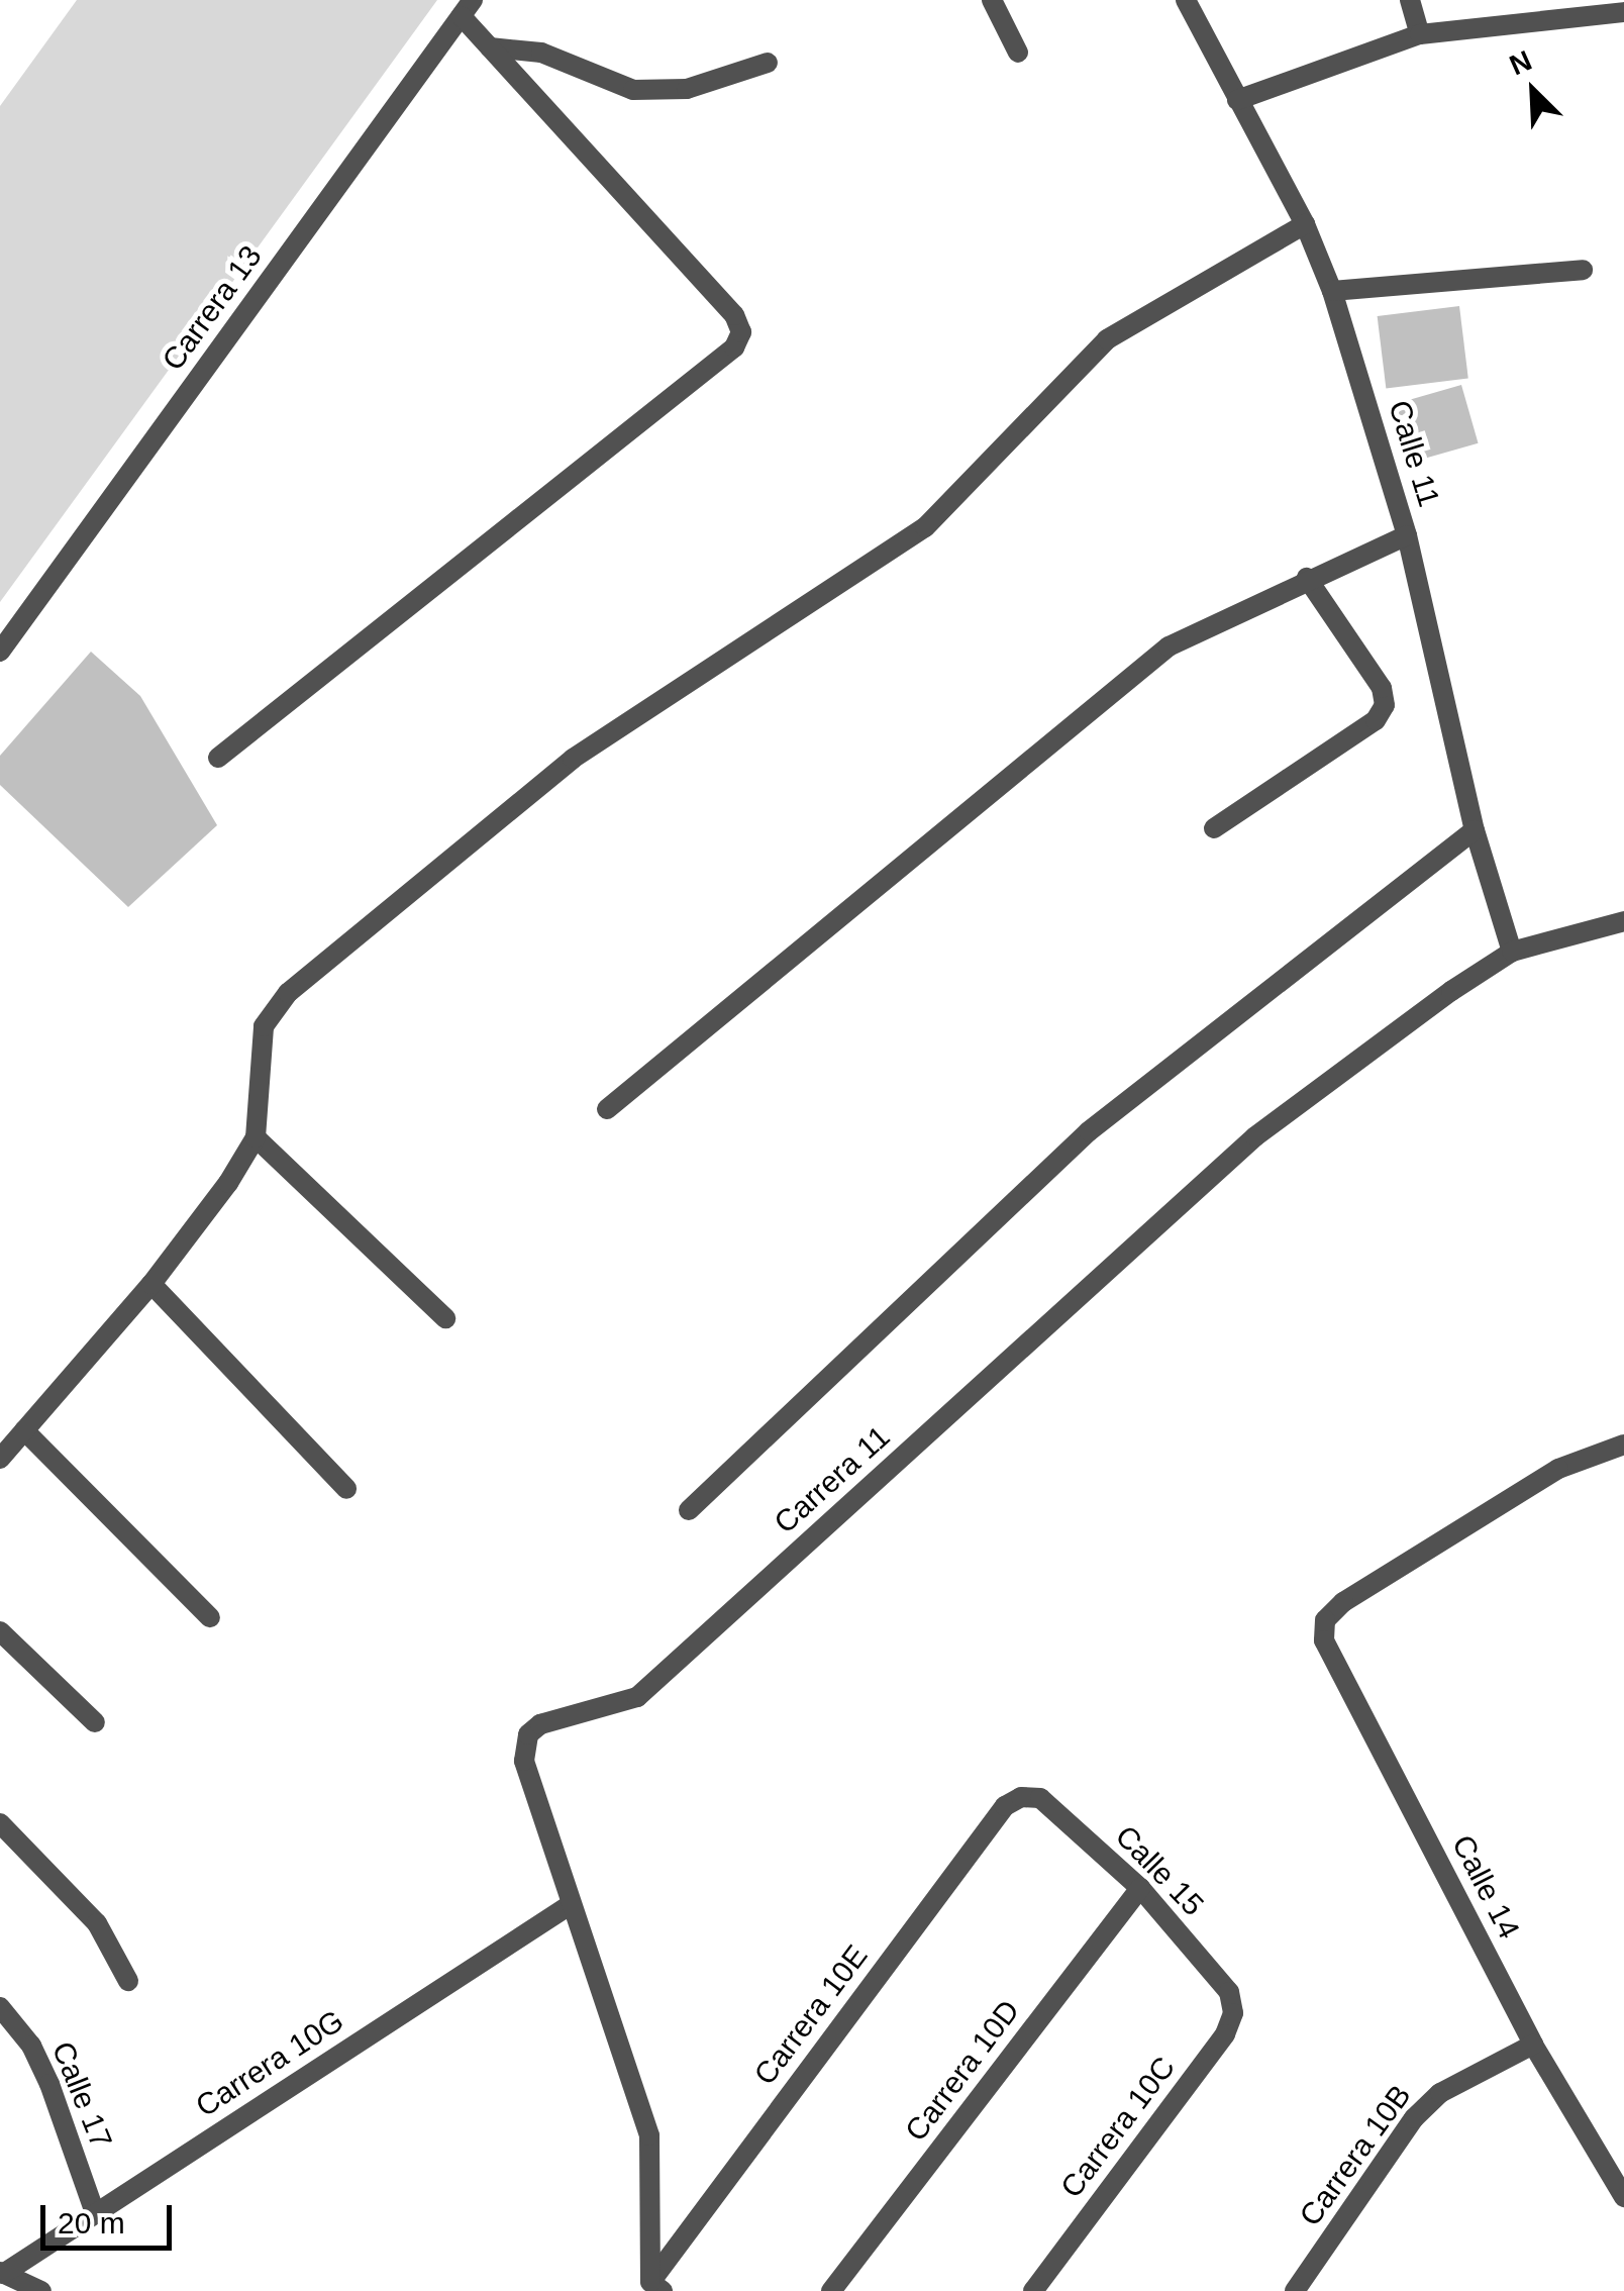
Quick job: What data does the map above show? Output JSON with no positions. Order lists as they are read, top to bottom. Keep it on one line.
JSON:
{"streets":{"street":["Carrera 13","Calle 11","Carrera 11","Calle 15","Calle 14","Carrera 10E","Carrera 10G","Carrera 10D","Calle 17","Carrera 10C","Carrera 10B"]},"crossings":[["Calle 11","Carrera 11"],["Carrera 11","Carrera 10E"],["Carrera 11","Carrera 10G"],["Calle 15","Carrera 10E"],["Calle 15","Carrera 10D"],["Calle 15","Carrera 10C"],["Calle 14","Carrera 10B"],["Carrera 10G","Calle 17"]],"scale_bar":"20 m","north":"top left"}
